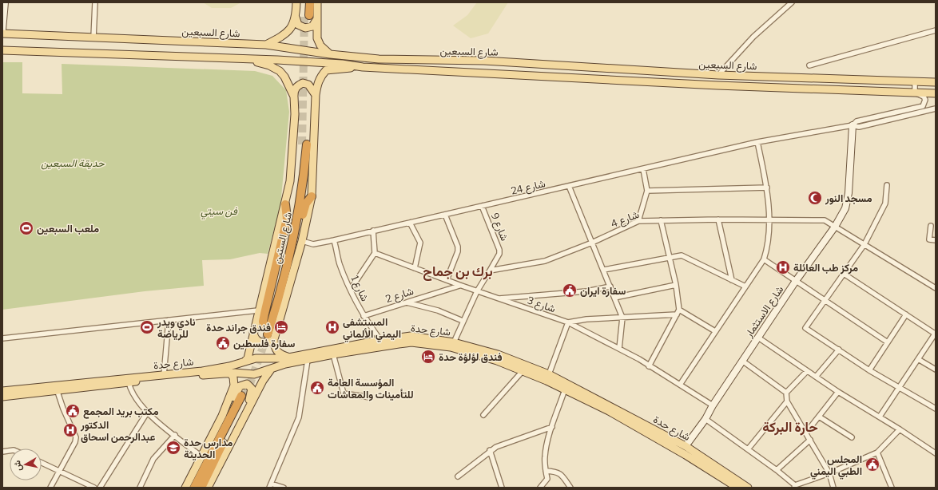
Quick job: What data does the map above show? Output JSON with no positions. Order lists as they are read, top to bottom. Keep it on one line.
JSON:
{"streets":{"highway":["شارع الستين"],"main road":["شارع السبعين","شارع حدة"],"street":["شارع 24","شارع 4","شارع 9","شارع 1","شارع 2","شارع 3","شارع الاستثمار"]},"crossings":[["شارع 24","شارع 9"],["شارع 24","شارع 1"],["شارع 24","شارع الاستثمار"],["شارع 4","شارع 9"],["شارع 4","شارع الاستثمار"],["شارع 1","شارع 2"],["شارع 1","شارع حدة"],["شارع 2","شارع 3"],["شارع 3","شارع الاستثمار"],["شارع الاستثمار","شارع حدة"]],"districts":["برك بن جماح","حارة البركة"],"parks":["حديقة السبعين","فن سيتي"],"places":{"mosque":["مسجد النور"],"sports":["ملعب السبعين","نادي ويدر للرياضة"],"hospital":["مركز طب العائلة","المستشفى اليمني الألماني","الدكتور عبدالرحمن اسحاق"],"public building":["سفارة ايران","سفارة فلسطين","المؤسسة العامة للتأمينات والمعاشات","مكتب بريد المجمع","المجلس الطبي اليمني"],"hotel":["فندق جراند حدة","فندق لؤلؤة حدة"],"school or university":["مدارس حدة الحديثة"]},"north":"left"}
